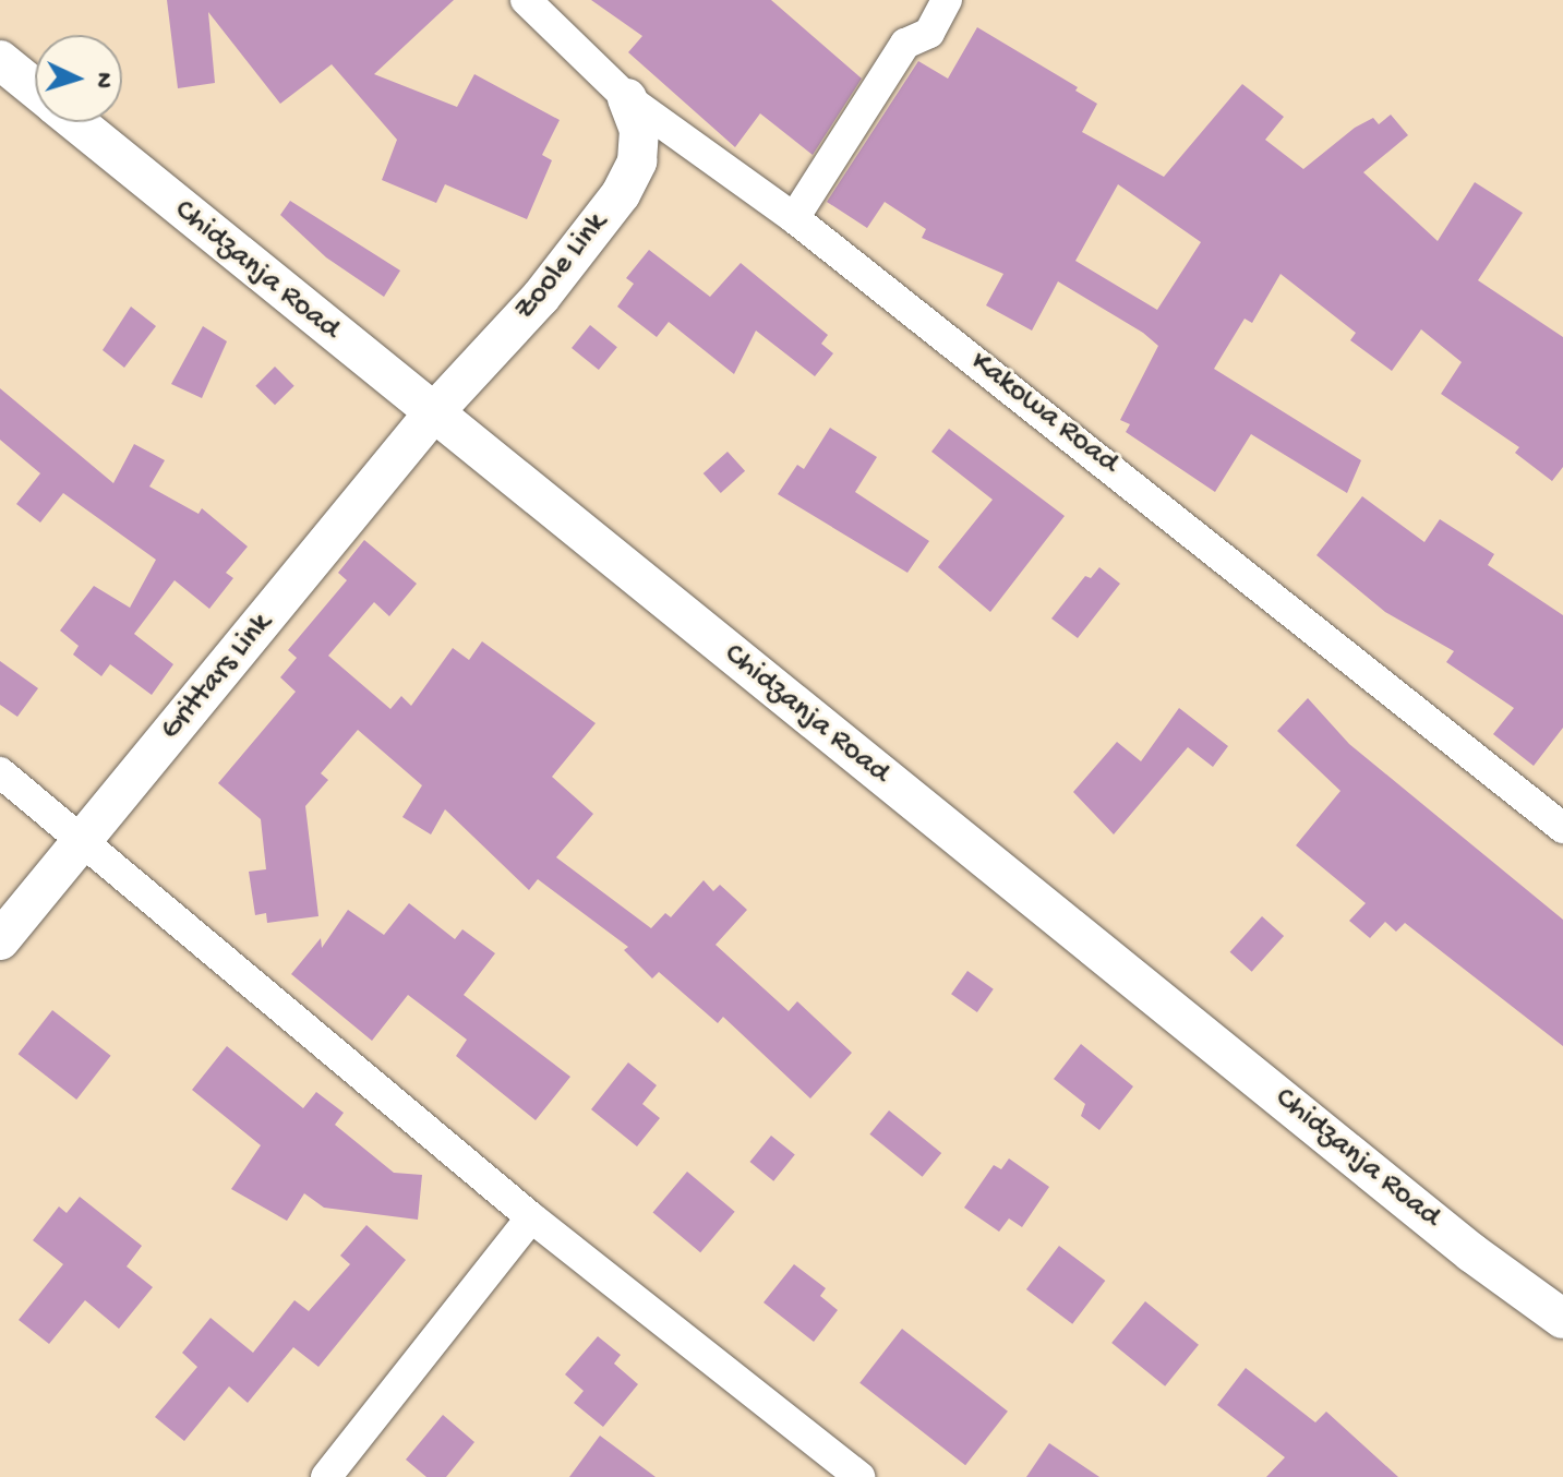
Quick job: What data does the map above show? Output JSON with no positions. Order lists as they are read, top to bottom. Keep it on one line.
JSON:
{"streets":{"street":["Zoole Link","Chidzanja Road","Kakowa Road","Grittars Link"]},"crossings":[["Zoole Link","Chidzanja Road"],["Zoole Link","Kakowa Road"],["Zoole Link","Grittars Link"],["Chidzanja Road","Grittars Link"]],"north":"right"}
